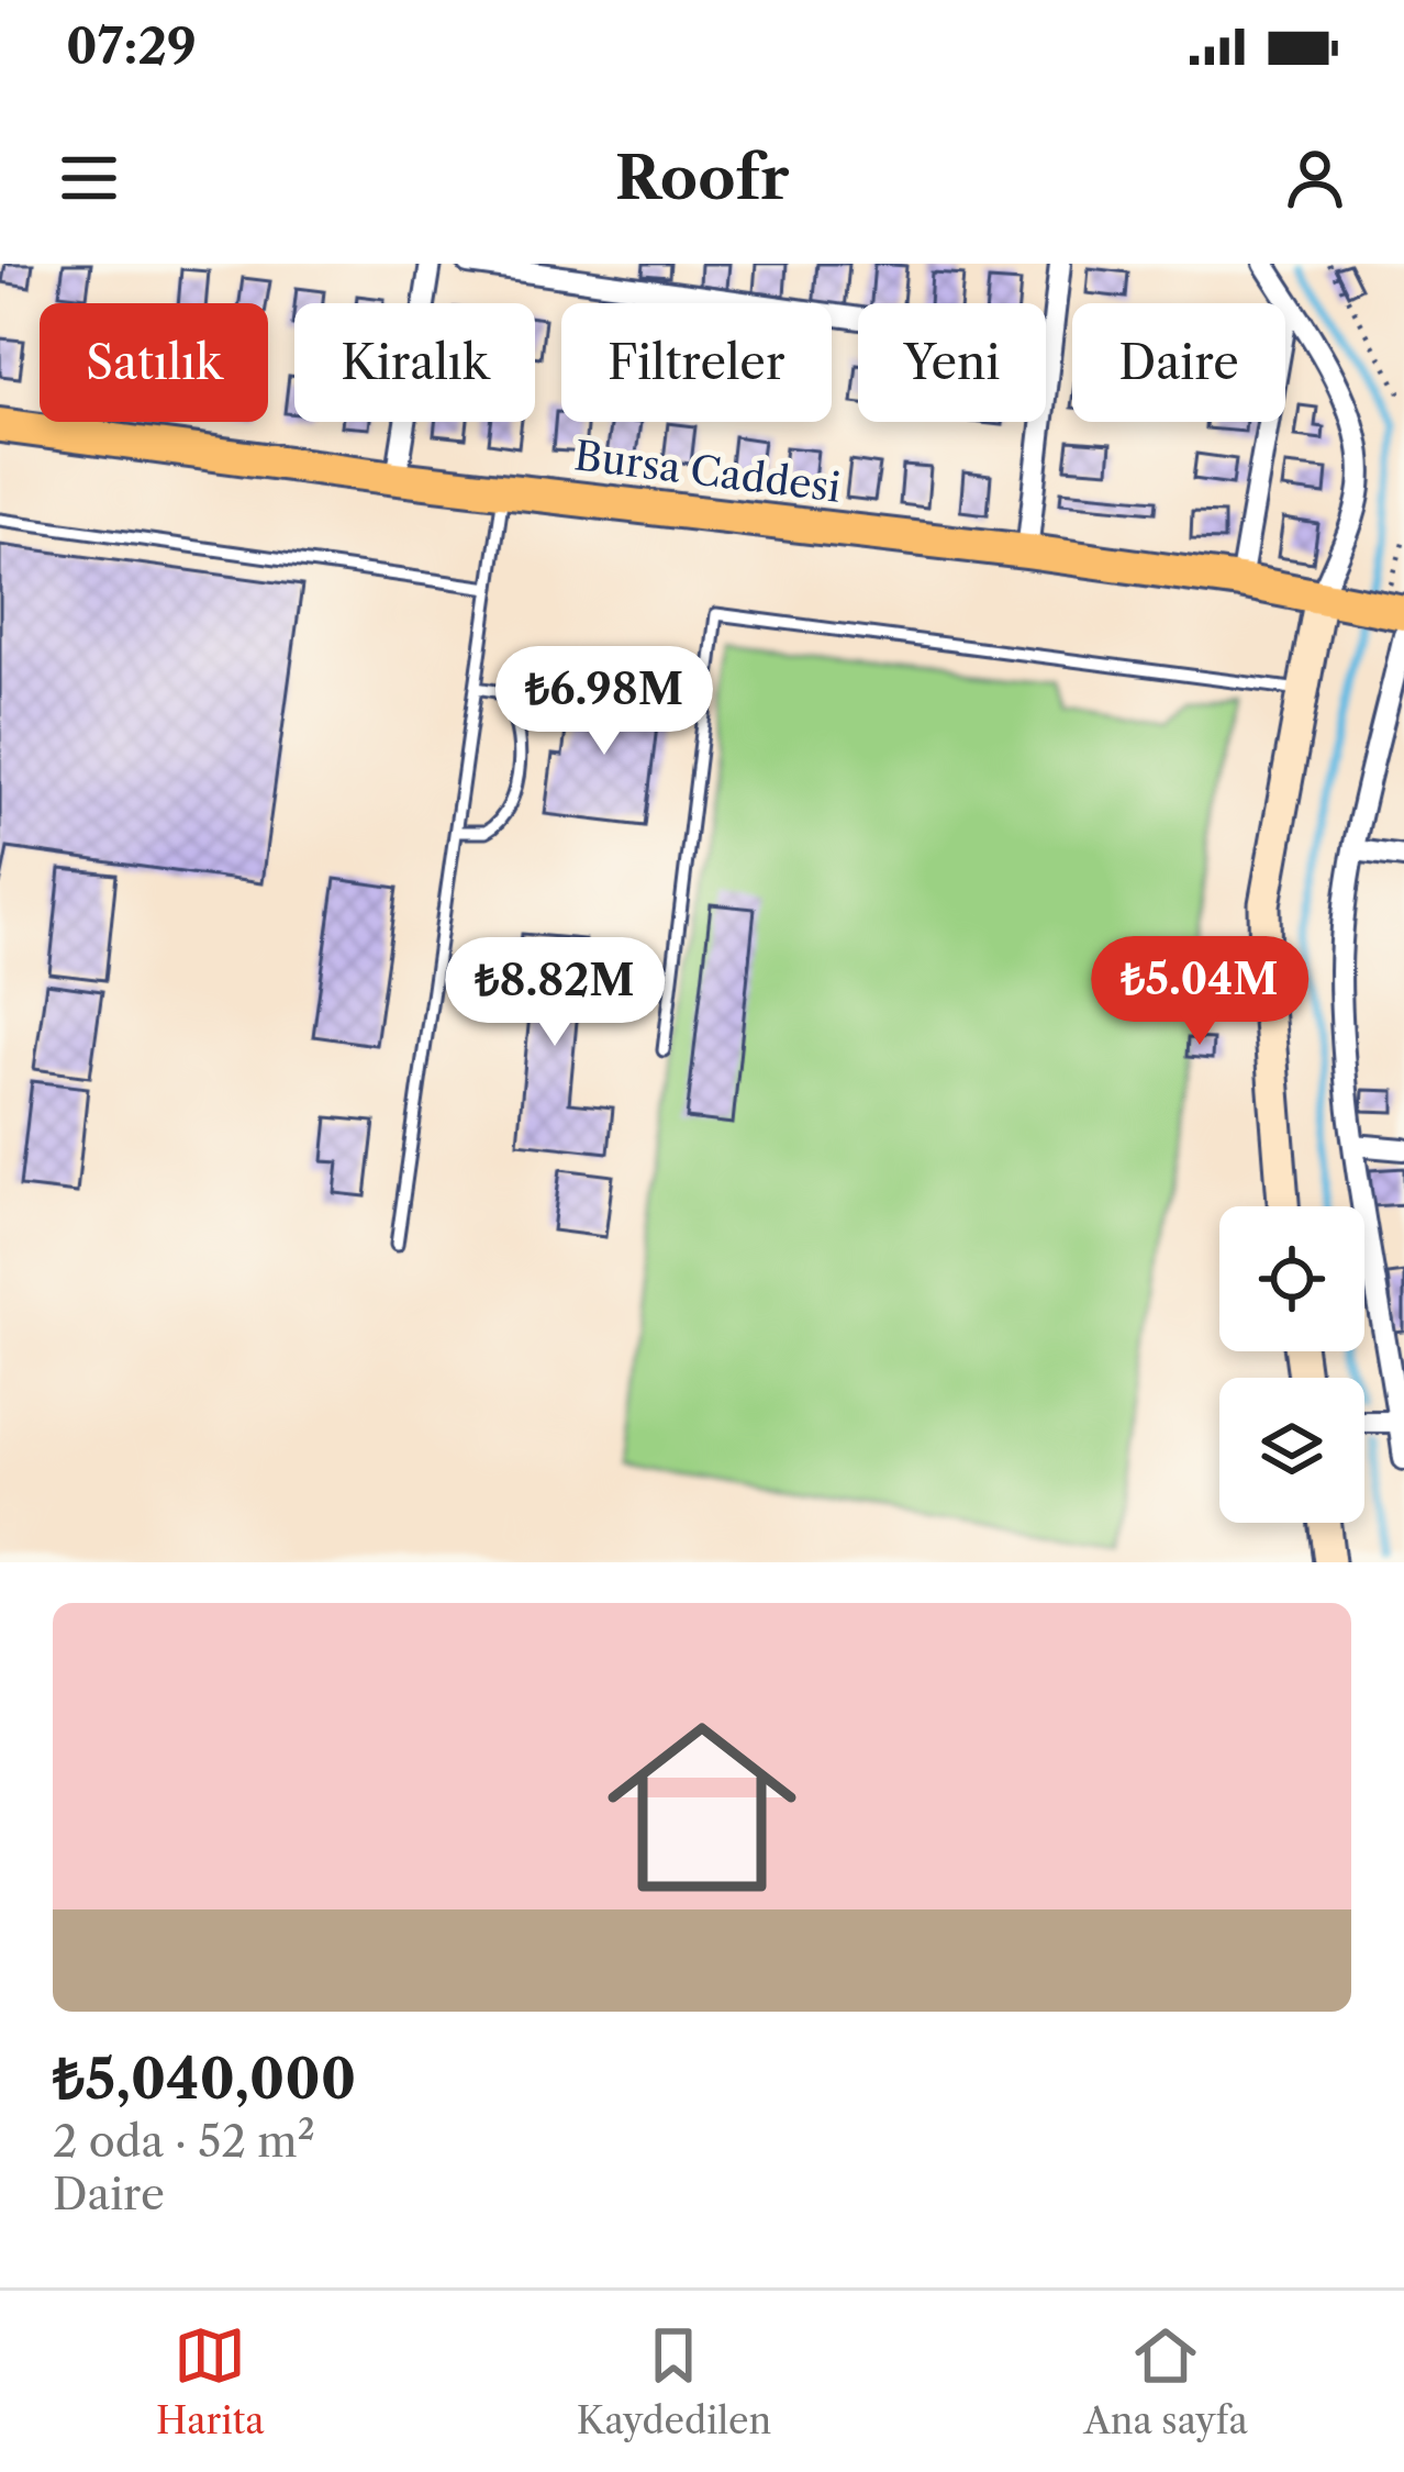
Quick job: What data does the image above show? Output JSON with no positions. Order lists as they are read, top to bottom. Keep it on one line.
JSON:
{"streets":{"main road":["Bursa Caddesi"]},"page":{"status":"07:29","header":"Roofr","chip":["Satılık","Kiralık","Filtreler","Yeni","Daire"],"price":["₺6.98M","₺5.04M","₺8.82M"],"list":[{"name":"₺5,040,000","note":"2 oda · 52 m² · Daire"}],"tabs":["Harita","Kaydedilen","Ana sayfa"]}}
